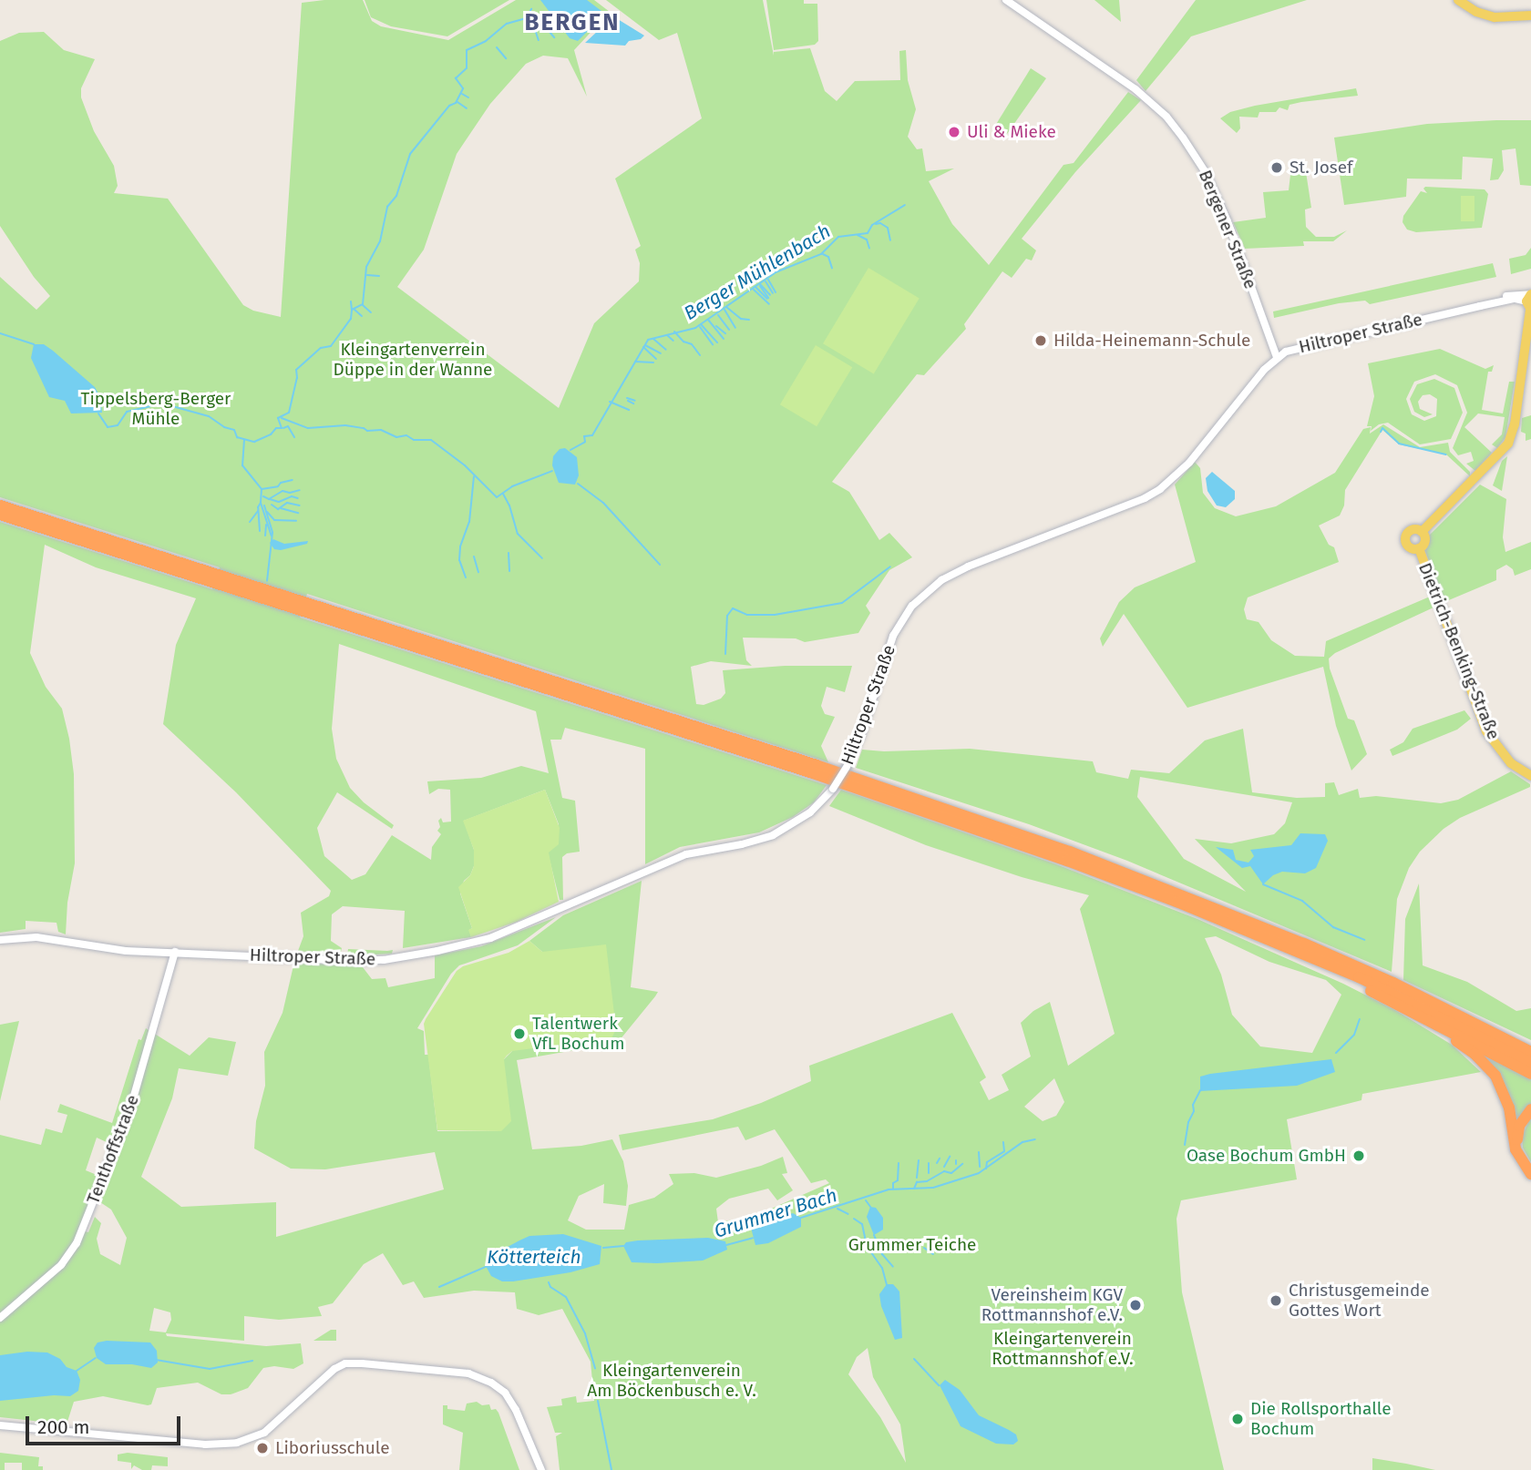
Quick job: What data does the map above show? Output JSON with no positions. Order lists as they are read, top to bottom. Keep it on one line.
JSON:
{"streets":{"main road":["Dietrich-Benking-Straße"],"street":["Bergener Straße","Hiltroper Straße","Tenthoffstraße"]},"crossings":[["Bergener Straße","Hiltroper Straße"],["Hiltroper Straße","Dietrich-Benking-Straße"],["Hiltroper Straße","Tenthoffstraße"]],"districts":["BERGEN"],"water":["Berger Mühlenbach","Grummer Bach","Kötterteich"],"parks":["Kleingartenverrein Düppe in der Wanne","Tippelsberg-Berger Mühle","Grummer Teiche","Kleingartenverein Rottmannshof e.V.","Kleingartenverein Am Böckenbusch e. V."],"places":["Uli & Mieke","St. Josef","Hilda-Heinemann-Schule","Talentwerk VfL Bochum","Oase Bochum GmbH","Christusgemeinde Gottes Wort","Vereinsheim KGV Rottmannshof e.V.","Die Rollsporthalle Bochum","Liboriusschule"],"scale_bar":"200 m"}
